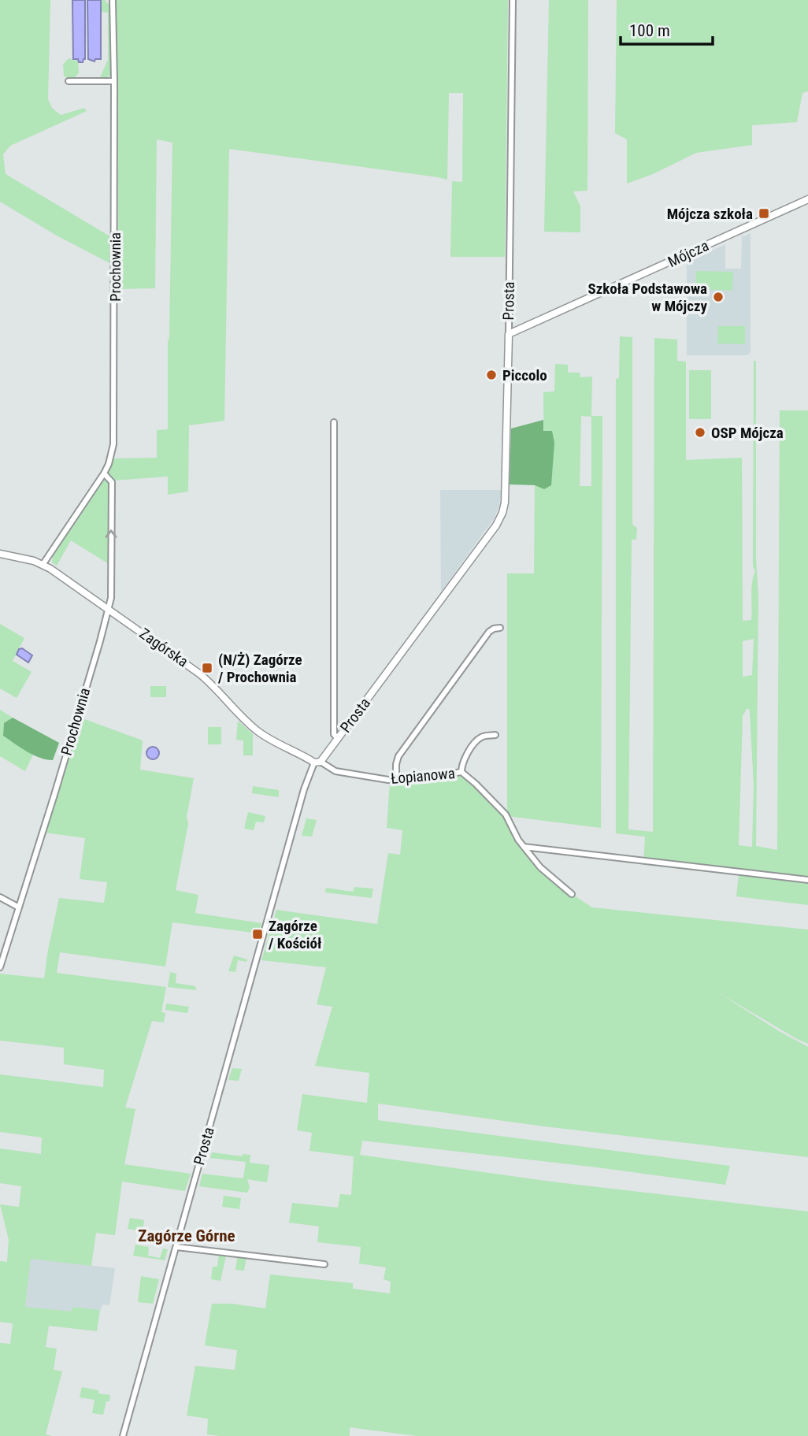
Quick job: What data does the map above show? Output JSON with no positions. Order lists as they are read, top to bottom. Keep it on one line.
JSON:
{"streets":{"street":["Mójcza","Prochownia","Prosta","Zagórska","Łopianowa"]},"crossings":[["Mójcza","Prosta"],["Prochownia","Zagórska"],["Prosta","Zagórska"],["Prosta","Łopianowa"],["Zagórska","Łopianowa"]],"districts":["Zagórze Górne"],"places":{"transit":["Mójcza szkoła","(N/Ż) Zagórze / Prochownia","Zagórze / Kościół"],"other":["Szkoła Podstawowa w Mójczy","Piccolo","OSP Mójcza"]},"scale_bar":"100 m"}
